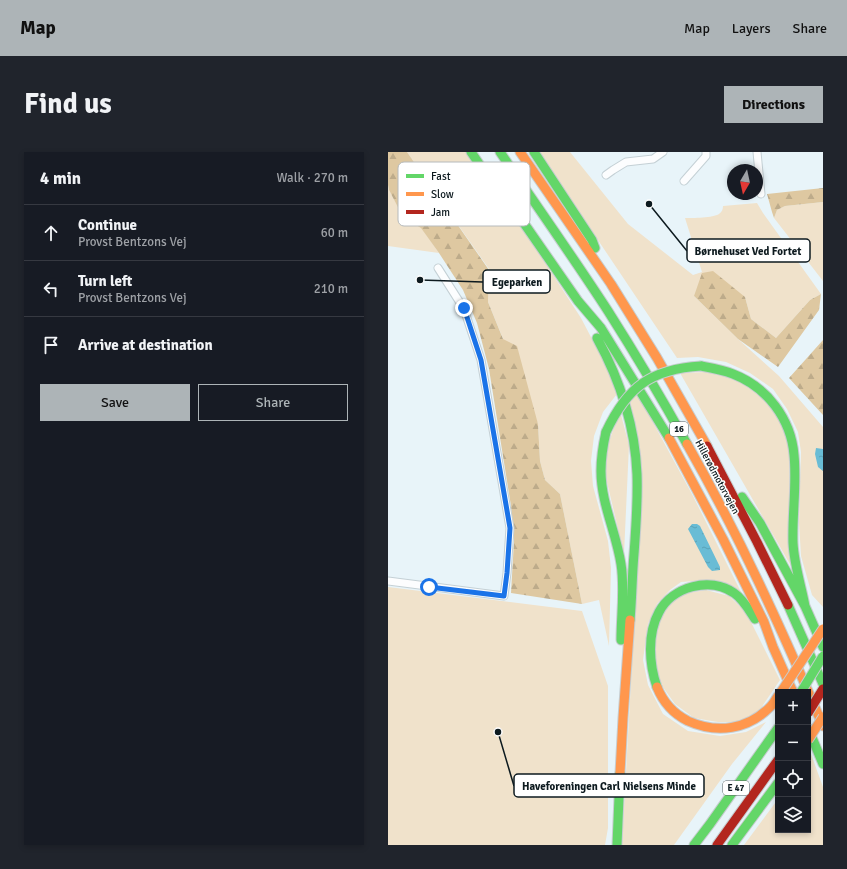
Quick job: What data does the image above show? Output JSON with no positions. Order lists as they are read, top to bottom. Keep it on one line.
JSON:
{"streets":{"highway":["16","Hillerødmotorvejen","E 47"]},"places":["Børnehuset Ved Fortet","Egeparken","Haveforeningen Carl Nielsens Minde"],"legend":["Fast","Slow","Jam"],"north":"bottom","page":{"header":"Map","nav":["Map","Layers","Share"],"buttons":["Directions",["Save","Share"]],"title":"Find us","heading":["4 min","Walk · 270 m"],"list":[["Continue","Provst Bentzons Vej","60 m"],["Turn left","Provst Bentzons Vej","210 m"],"Arrive at destination"],"map_buttons":["+","−"]}}
